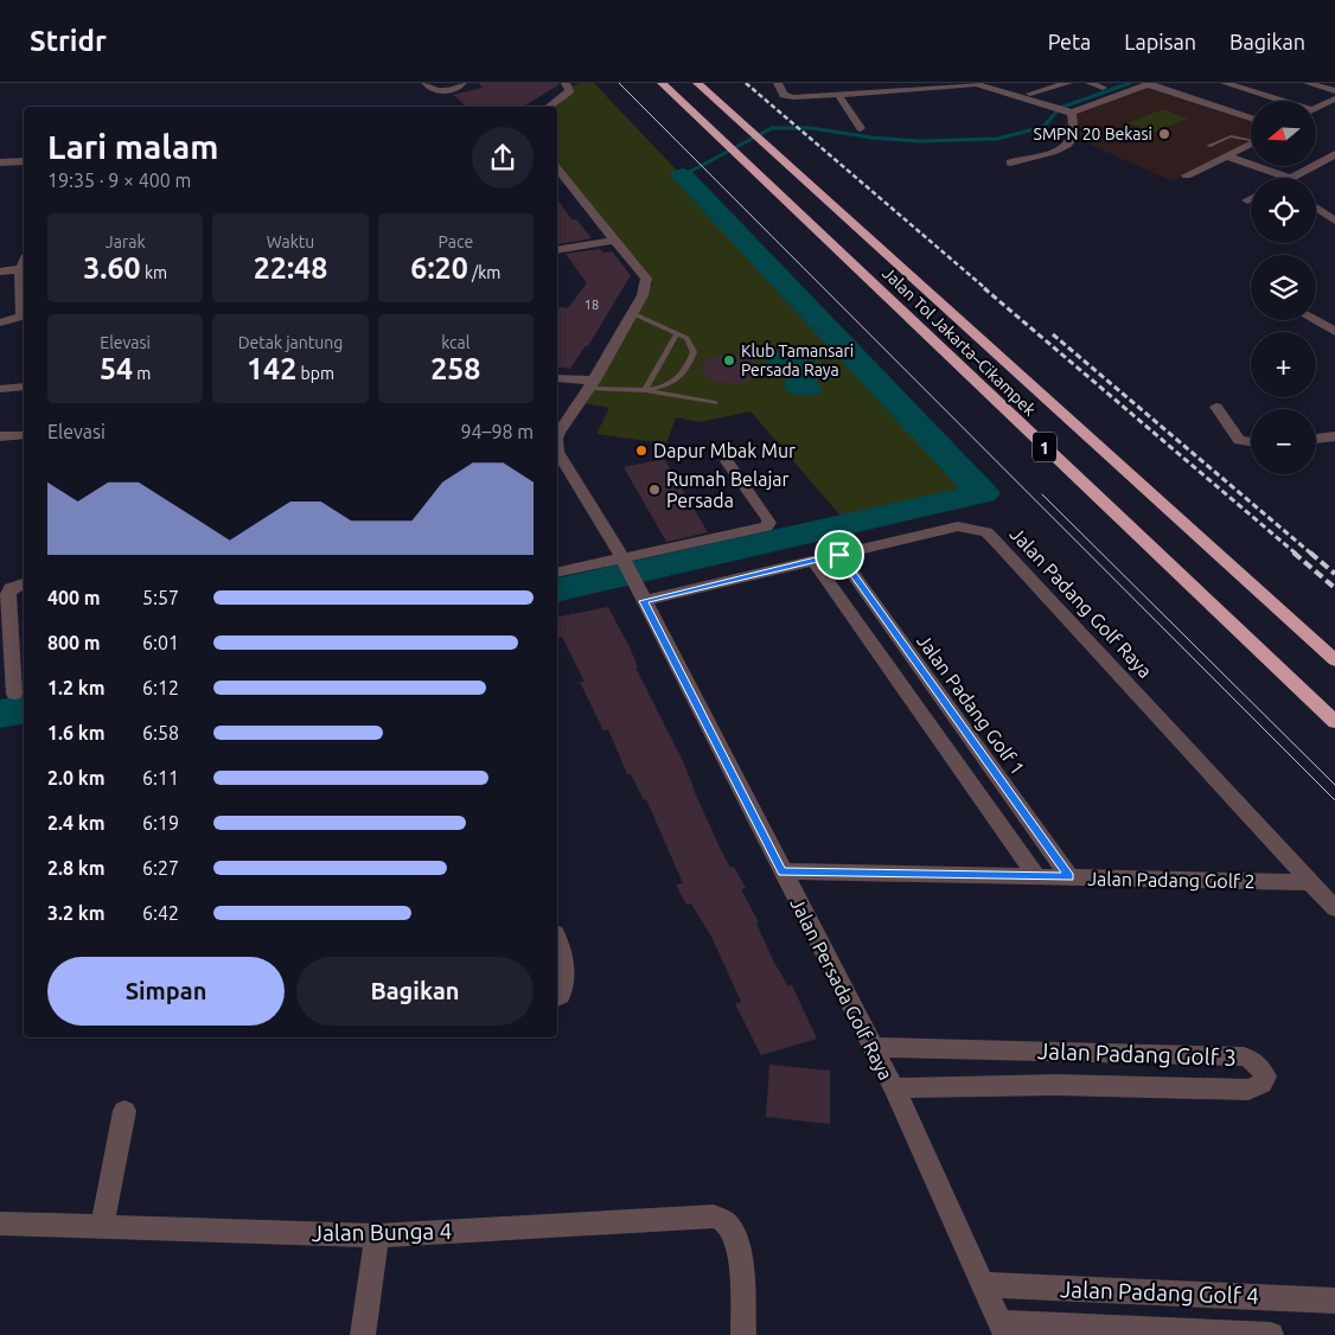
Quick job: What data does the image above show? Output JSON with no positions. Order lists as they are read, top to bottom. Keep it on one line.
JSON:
{"streets":{"highway":["Jalan Tol Jakarta–Cikampek","1"],"street":["Jalan Padang Golf Raya","Jalan Padang Golf 1","Jalan Padang Golf 2","Jalan Persada Golf Raya","Jalan Padang Golf 3","Jalan Bunga 4","Jalan Padang Golf 4"]},"crossings":[["Jalan Padang Golf Raya","Jalan Padang Golf 1"],["Jalan Padang Golf Raya","Jalan Padang Golf 2"],["Jalan Padang Golf Raya","Jalan Persada Golf Raya"],["Jalan Padang Golf 1","Jalan Padang Golf 2"],["Jalan Padang Golf 2","Jalan Persada Golf Raya"],["Jalan Persada Golf Raya","Jalan Padang Golf 3"],["Jalan Persada Golf Raya","Jalan Padang Golf 4"]],"places":["SMPN 20 Bekasi","Klub Tamansari Persada Raya","Dapur Mbak Mur","Rumah Belajar Persada"],"house_numbers":["18"],"north":"left","page":{"header":"Stridr","nav":["Peta","Lapisan","Bagikan"],"map_buttons":["+","−"],"heading":["Lari malam","19:35 · 9 × 400 m"],"stats":[["Jarak","3.60 km"],["Waktu","22:48"],["Pace","6:20 /km"],["Elevasi","54 m"],["Detak jantung","142 bpm"],["kcal","258"]],"chart":["Elevasi","94–98 m"],"list":[{"name":"400 m","note":"5:57"},{"name":"800 m","note":"6:01"},{"name":"1.2 km","note":"6:12"},{"name":"1.6 km","note":"6:58"},{"name":"2.0 km","note":"6:11"},{"name":"2.4 km","note":"6:19"},{"name":"2.8 km","note":"6:27"},{"name":"3.2 km","note":"6:42"}],"buttons":["Simpan","Bagikan"]}}
